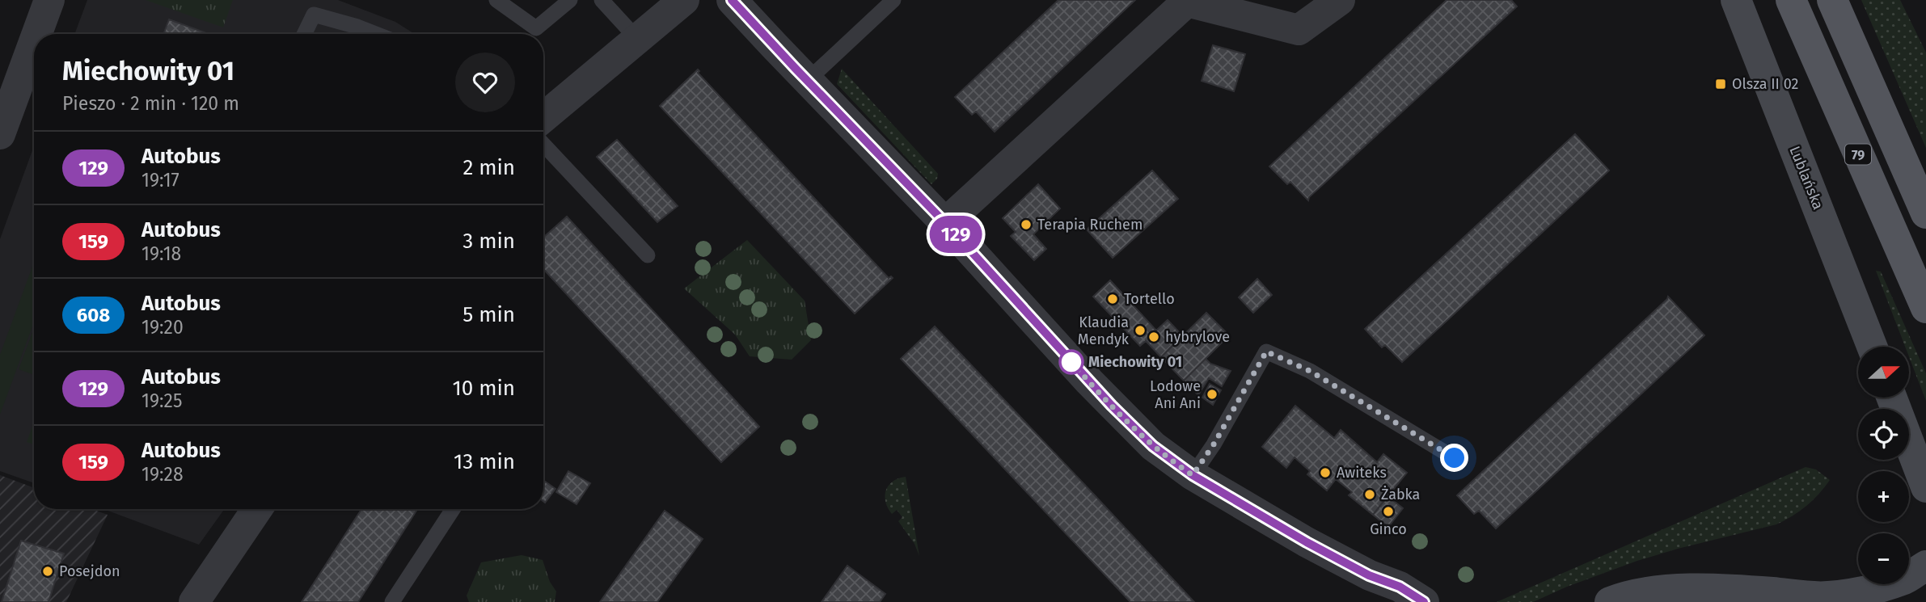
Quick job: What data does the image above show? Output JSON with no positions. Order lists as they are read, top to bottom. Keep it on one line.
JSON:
{"streets":{"main road":["79","Lublańska"]},"places":{"transit":["Olsza II 02"],"other":["Terapia Ruchem","Tortello","Klaudia Mendyk","hybrylove","Miechowity 01","Lodowe Ani Ani","Awiteks","Żabka","Ginco","Posejdon"]},"lines":["bus line 129"],"north":"right","page":{"on_map":"129","heading":["Miechowity 01","Pieszo · 2 min · 120 m"],"list":[{"mark":"129","name":"Autobus","note":"19:17","value":"2 min"},{"mark":"159","name":"Autobus","note":"19:18","value":"3 min"},{"mark":"608","name":"Autobus","note":"19:20","value":"5 min"},{"mark":"129","name":"Autobus","note":"19:25","value":"10 min"},{"mark":"159","name":"Autobus","note":"19:28","value":"13 min"}],"map_buttons":["+","−"]}}
